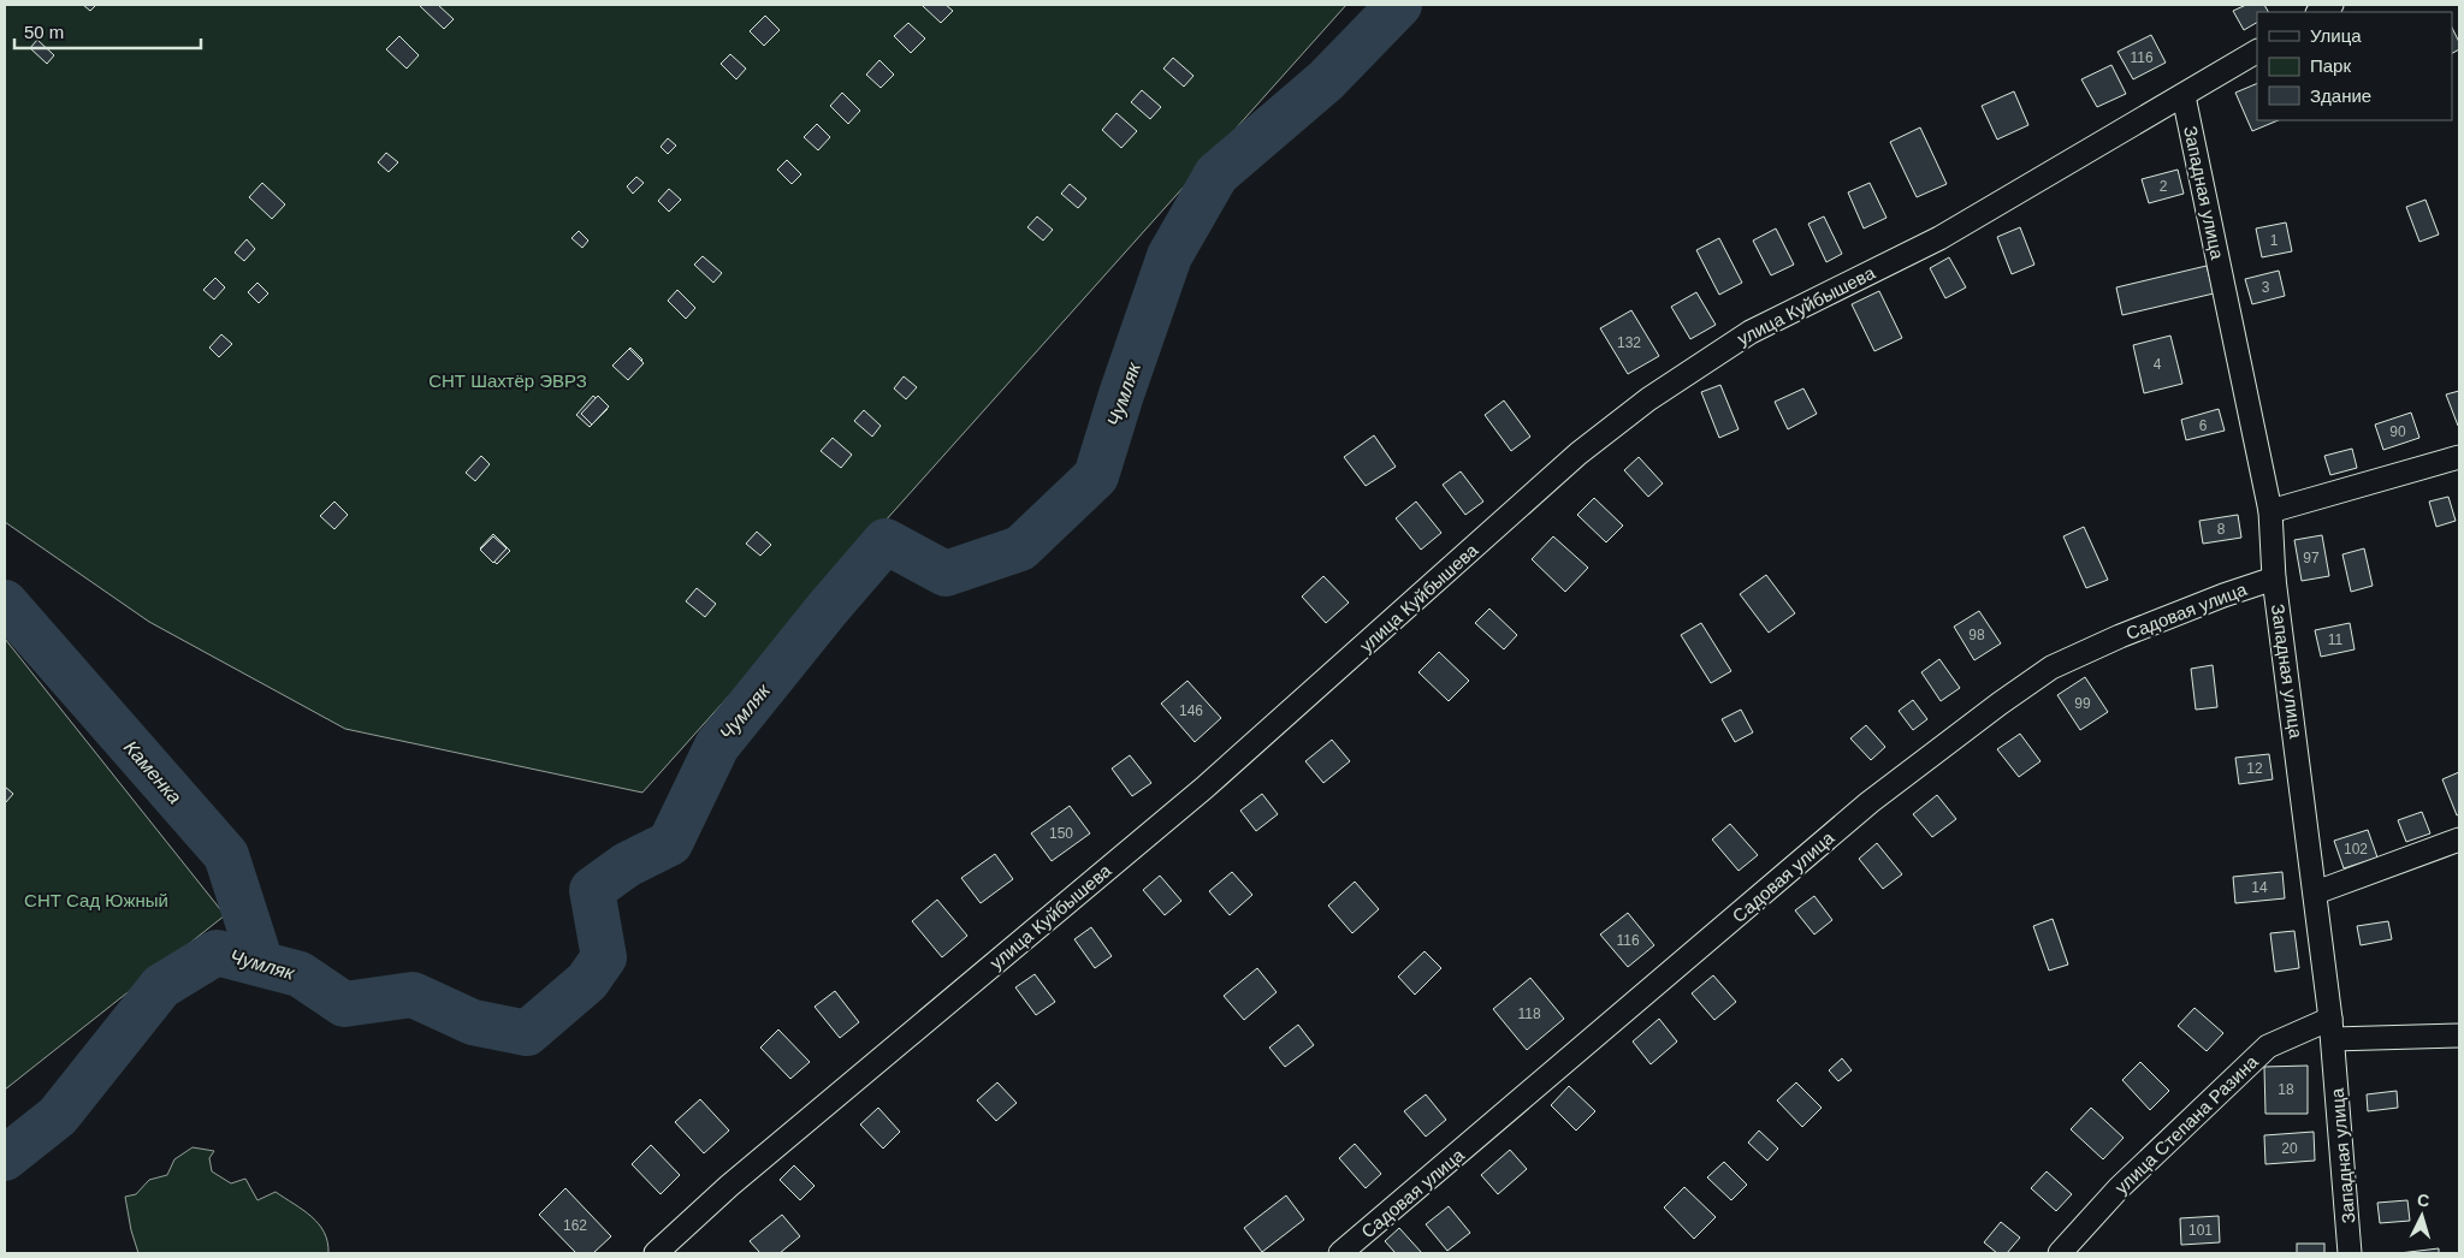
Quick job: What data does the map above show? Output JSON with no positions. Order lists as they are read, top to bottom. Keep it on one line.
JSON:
{"streets":{"street":["Западная улица","улица Куйбышева","Садовая улица","улица Степана Разина"]},"crossings":[["Западная улица","улица Куйбышева"],["Западная улица","Садовая улица"],["Западная улица","улица Степана Разина"]],"water":["Чумляк","Каменка"],"parks":["СНТ Шахтёр ЭВРЗ","СНТ Сад Южный"],"house_numbers":["116","2","1","3","132","4","6","90","8","97","98","11","99","146","12","150","102","14","116","118","18","20","162","101"],"legend":["Улица","Парк","Здание"],"scale_bar":"50 m","north":"top"}
